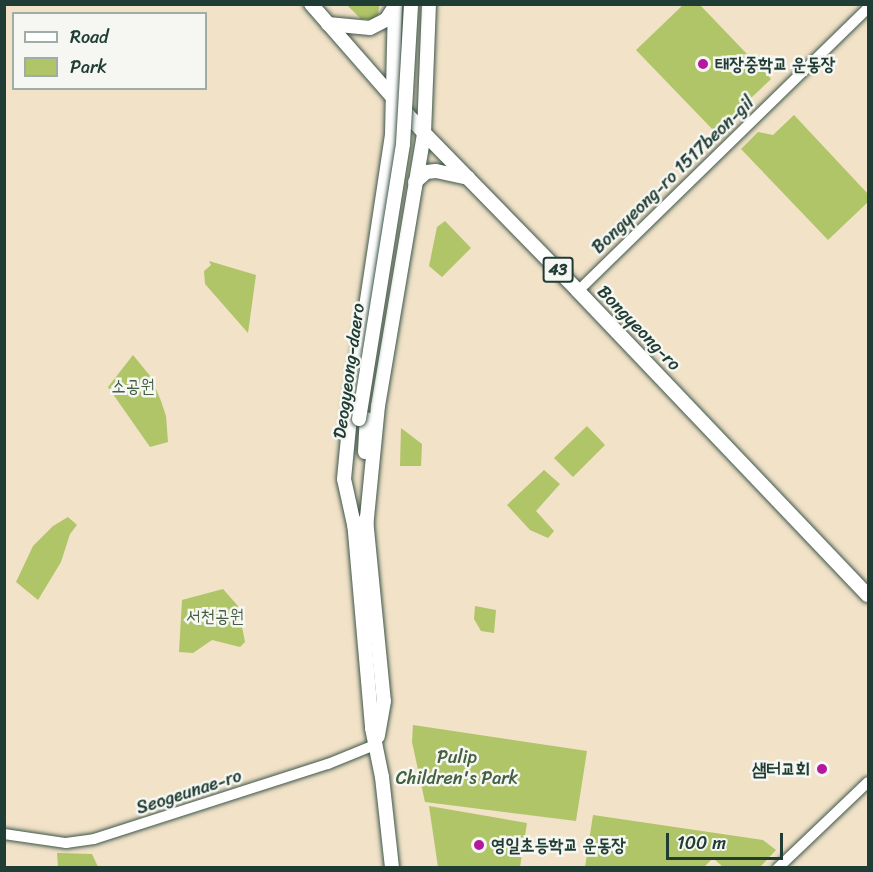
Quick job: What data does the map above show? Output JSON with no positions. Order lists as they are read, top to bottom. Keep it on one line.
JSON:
{"streets":{"main road":["43","Bongyeong-ro","Deogyeong-daero"],"street":["Bongyeong-ro 1517beon-gil","Seogeunae-ro"]},"crossings":[["Bongyeong-ro 1517beon-gil","Bongyeong-ro"],["Deogyeong-daero","Seogeunae-ro"]],"parks":["소공원","서천공원","Pulip Children's Park"],"places":["태장중학교 운동장","샘터교회","영일초등학교 운동장"],"legend":["Road","Park"],"scale_bar":"100 m"}
